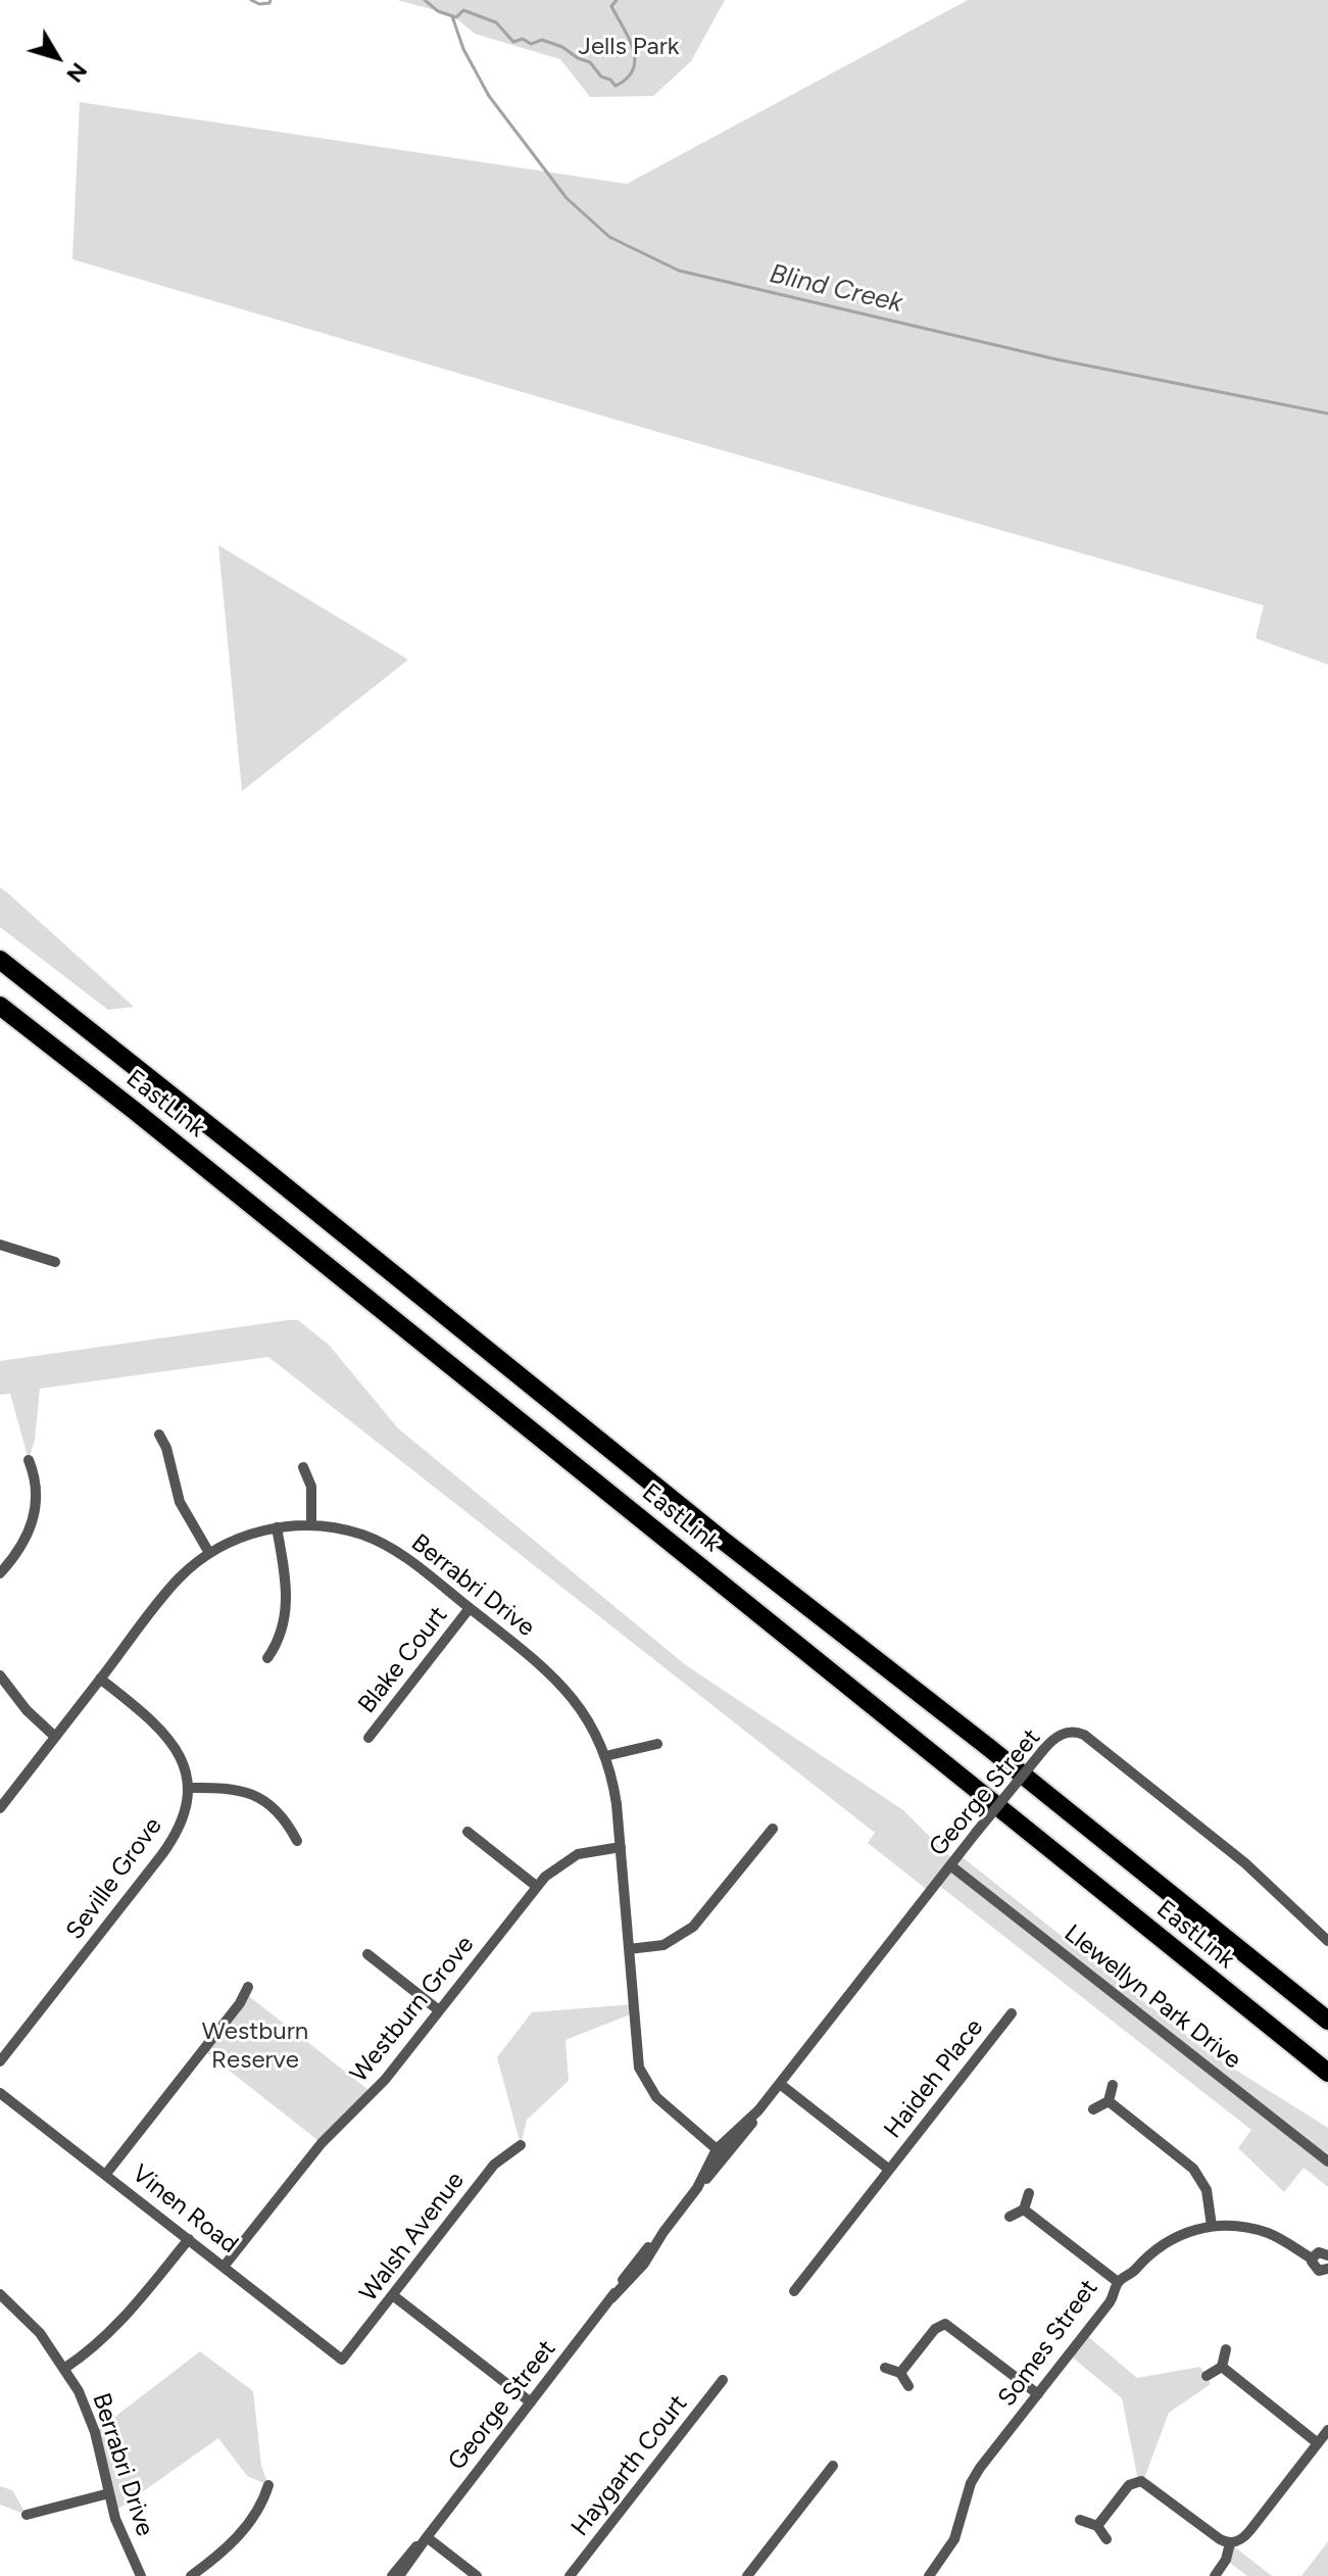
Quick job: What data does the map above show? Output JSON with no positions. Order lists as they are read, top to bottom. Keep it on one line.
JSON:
{"streets":{"highway":["EastLink"],"street":["Berrabri Drive","Blake Court","George Street","Seville Grove","Llewellyn Park Drive","Westburn Grove","Haideh Place","Vinen Road","Walsh Avenue","Somes Street","Haygarth Court"]},"crossings":[["Berrabri Drive","Blake Court"],["Berrabri Drive","George Street"],["Berrabri Drive","Westburn Grove"],["George Street","Llewellyn Park Drive"],["George Street","Haideh Place"],["Westburn Grove","Vinen Road"],["Vinen Road","Walsh Avenue"]],"water":["Blind Creek"],"parks":["Jells Park","Westburn Reserve"],"north":"bottom right"}
